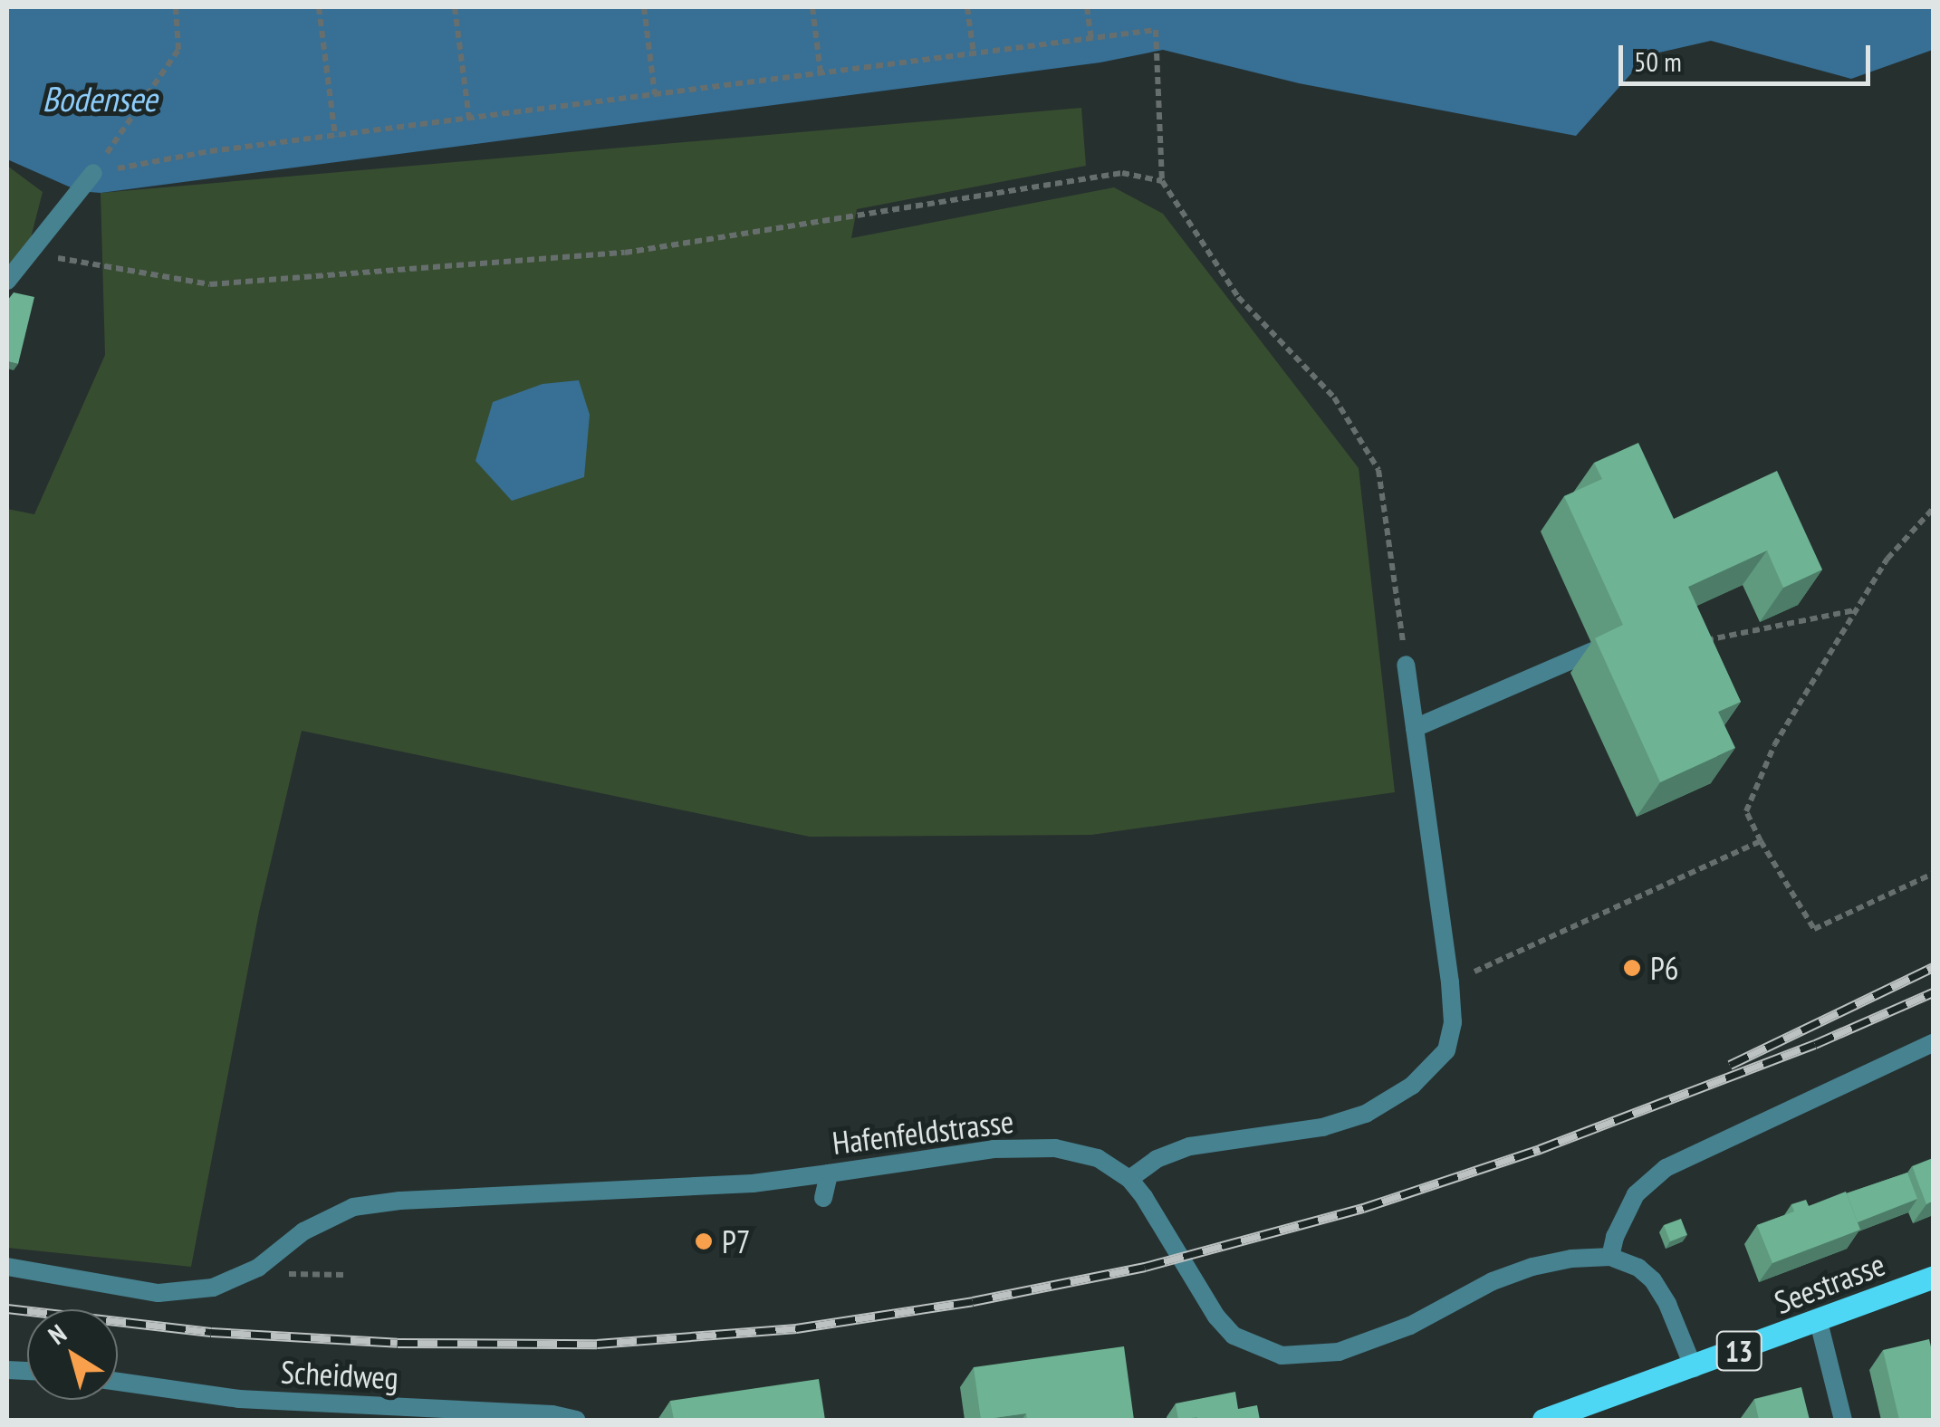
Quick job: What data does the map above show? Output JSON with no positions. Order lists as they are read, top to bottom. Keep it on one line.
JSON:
{"streets":{"main road":["Seestrasse","13"],"street":["Hafenfeldstrasse","Scheidweg"]},"water":["Bodensee"],"places":["P6","P7"],"scale_bar":"50 m","north":"top left"}
